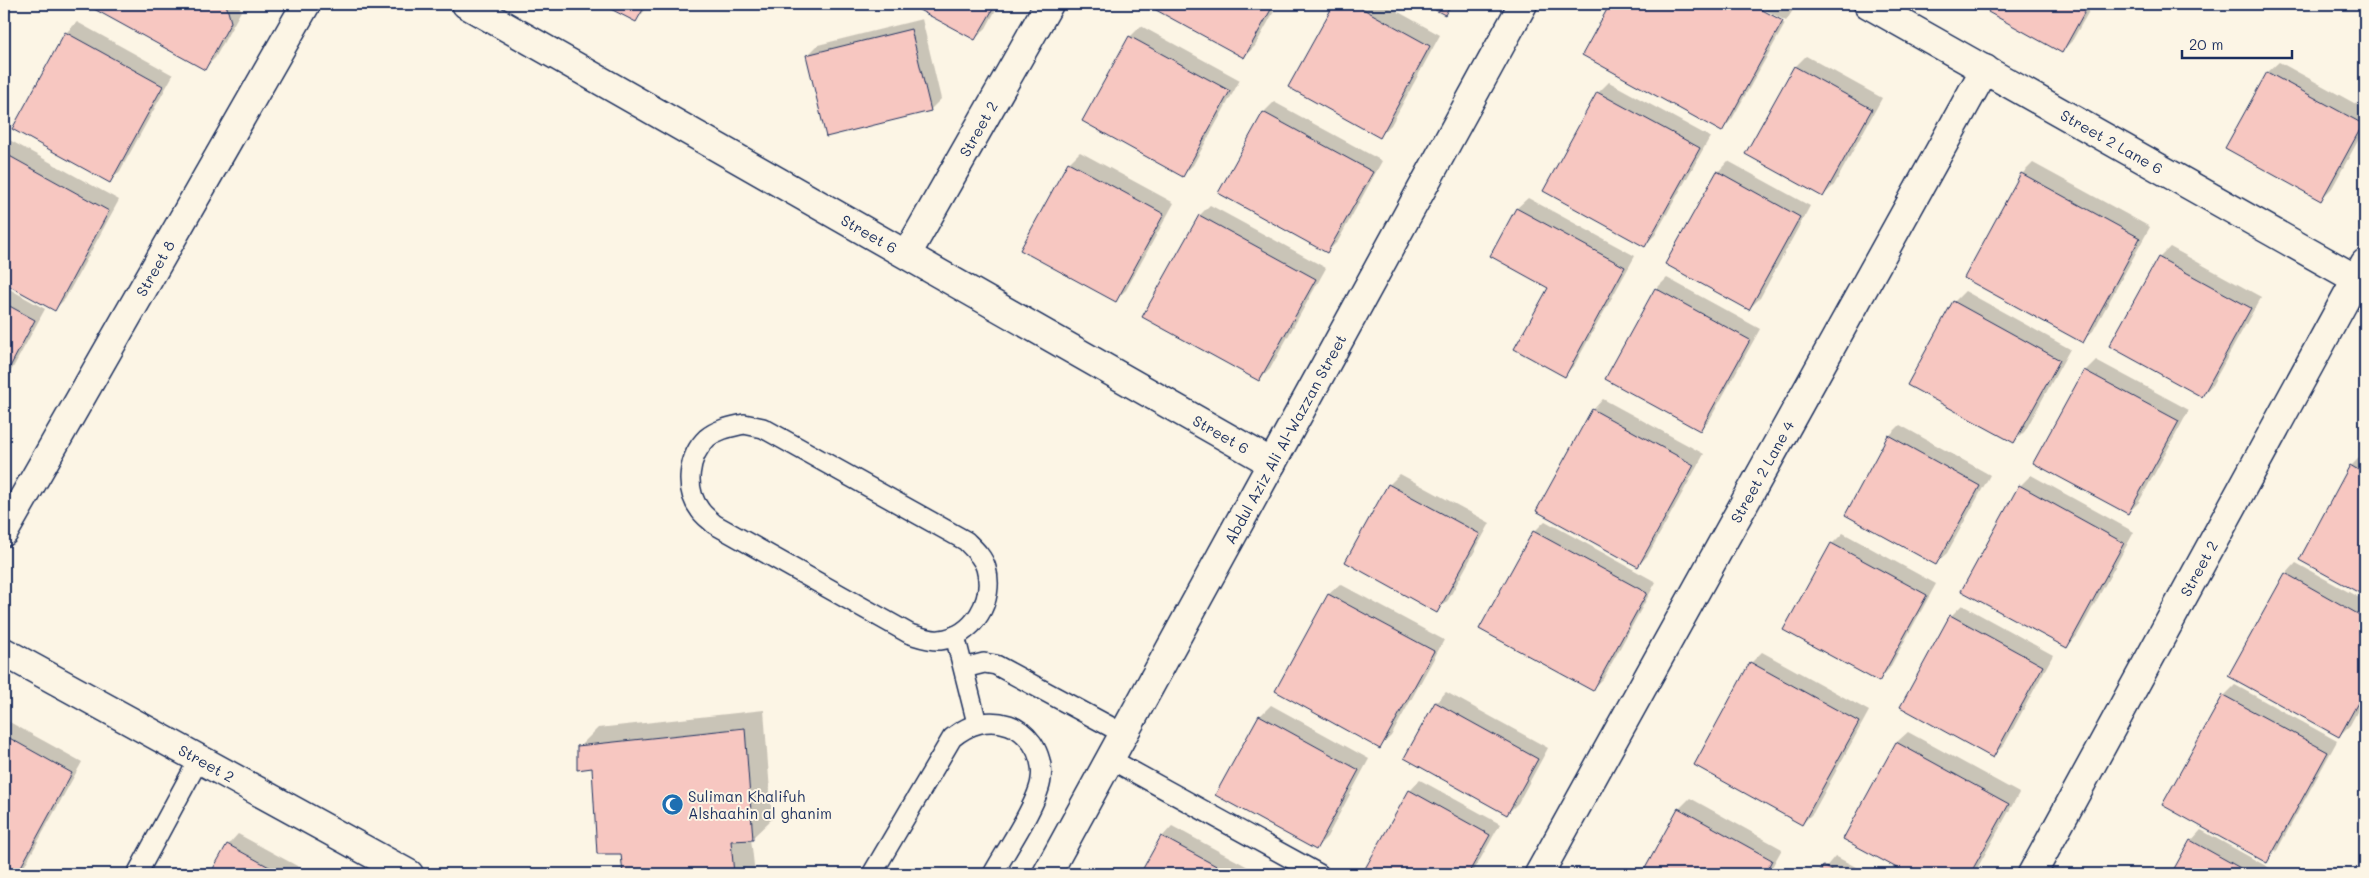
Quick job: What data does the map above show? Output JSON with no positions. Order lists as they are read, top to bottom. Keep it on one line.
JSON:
{"streets":{"street":["Street 2","Street 2 Lane 6","Street 6","Street 8","Abdul Aziz Ali Al-Wazzan Street","Street 2 Lane 4"]},"crossings":[["Street 2","Street 2 Lane 6"],["Street 2","Street 6"],["Street 2 Lane 6","Street 2 Lane 4"],["Street 6","Abdul Aziz Ali Al-Wazzan Street"]],"places":{"mosque":["Suliman Khalifuh Alshaahin al ghanim"]},"scale_bar":"20 m"}
